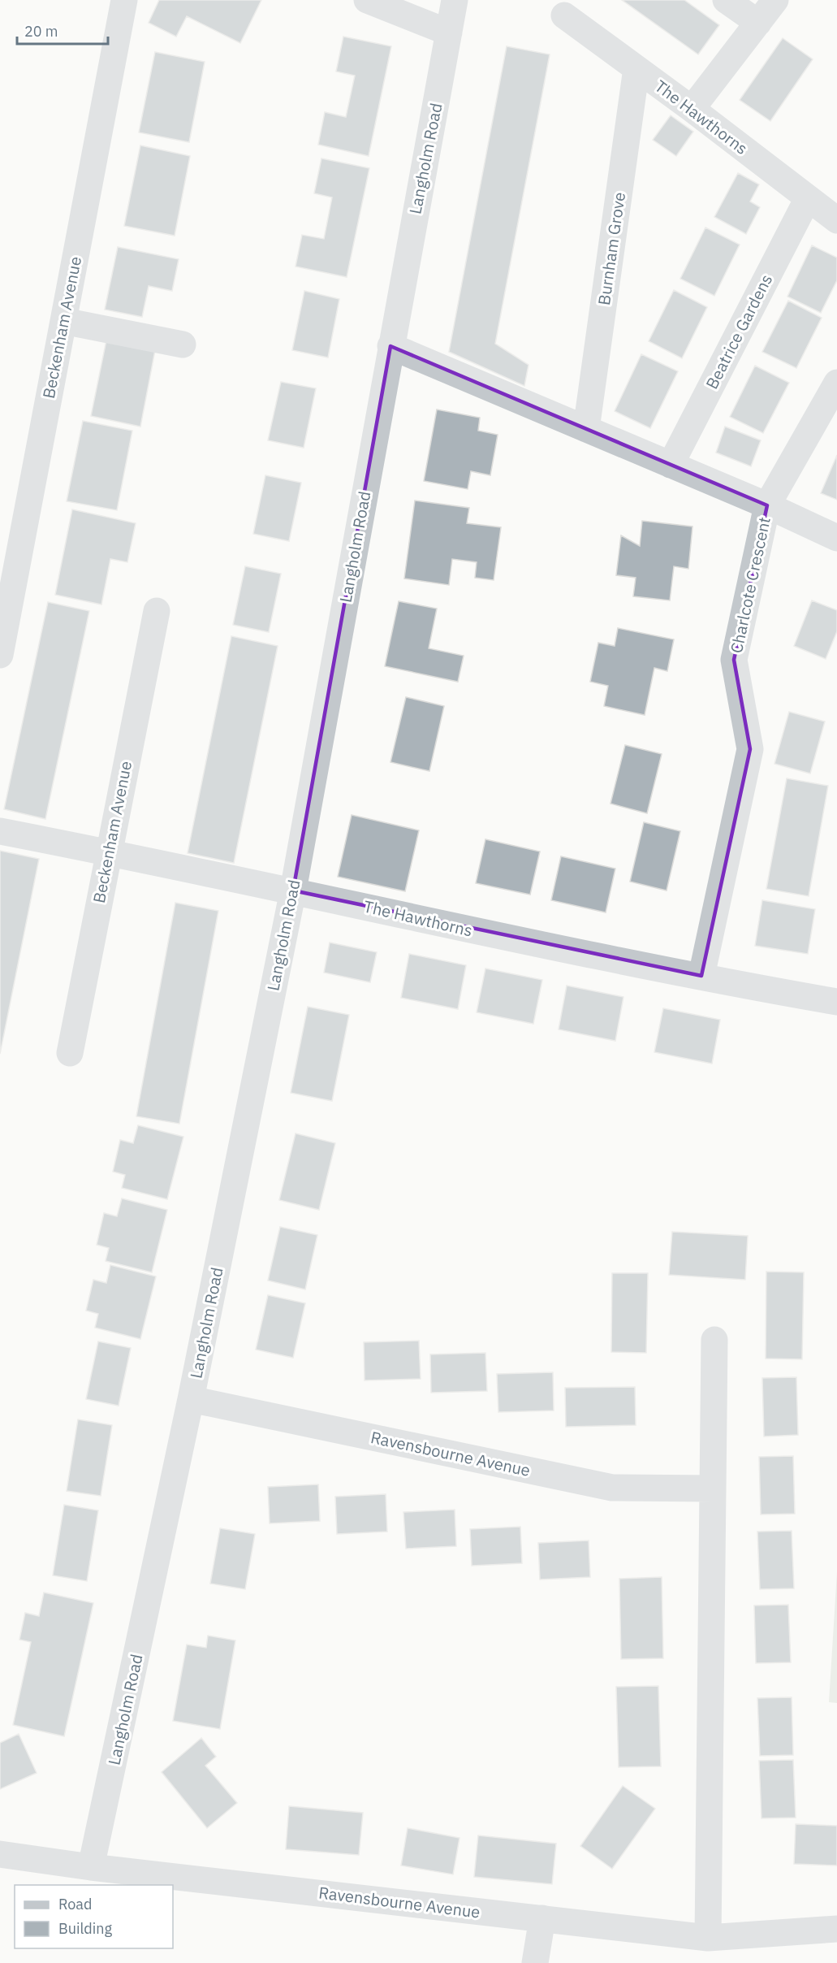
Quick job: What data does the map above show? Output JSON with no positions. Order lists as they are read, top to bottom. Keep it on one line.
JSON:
{"streets":{"street":["The Hawthorns","Langholm Road","Burnham Grove","Beckenham Avenue","Beatrice Gardens","Charlcote Crescent","Ravensbourne Avenue"]},"crossings":[["The Hawthorns","Langholm Road"],["The Hawthorns","Burnham Grove"],["The Hawthorns","Beckenham Avenue"],["The Hawthorns","Beatrice Gardens"],["The Hawthorns","Charlcote Crescent"],["Langholm Road","Ravensbourne Avenue"]],"legend":["Road","Building"],"scale_bar":"20 m"}
